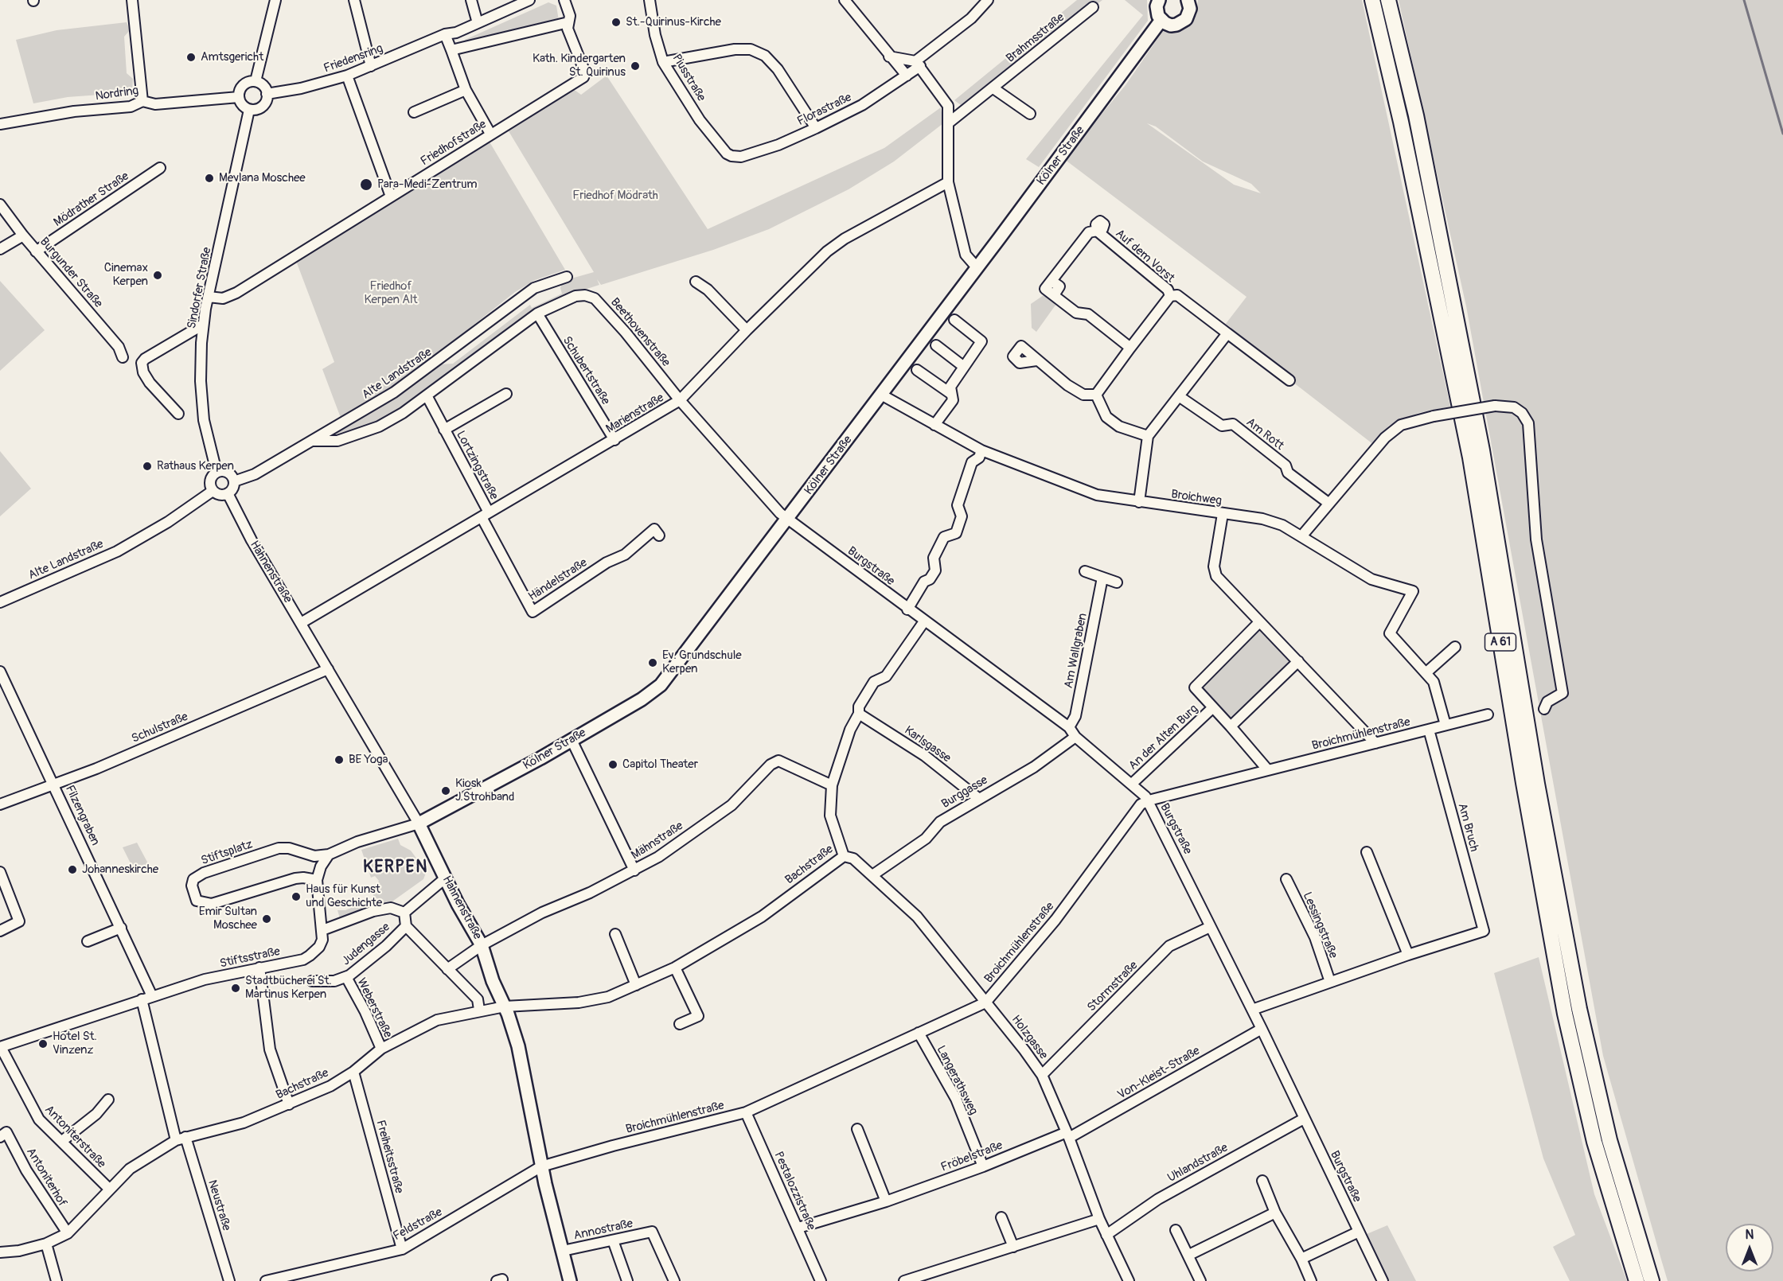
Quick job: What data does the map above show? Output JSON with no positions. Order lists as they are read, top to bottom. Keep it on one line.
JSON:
{"streets":{"highway":["A 61"],"main road":["Kölner Straße","Hahnenstraße"],"street":["Brahmsstraße","Friedensring","Piusstraße","Nordring","Florastraße","Friedhofstraße","Mödrather Straße","Auf dem Vorst","Burgunder Straße","Sindorfer Straße","Beethovenstraße","Schubertstraße","Alte Landstraße","Marienstraße","Am Rott","Lortzingstraße","Broichweg","Burgstraße","Händelstraße","Am Wallgraben","Schulstraße","Broichmühlenstraße","An der Alten Burg","Karlsgasse","Burggasse","Filzengraben","Am Bruch","Mähnstraße","Stiftsplatz","Bachstraße","Lessingstraße","Judengasse","Stiftsstraße","Stormstraße","Weberstraße","Holzgasse","Von-Kleist-Straße","Langerathsweg","Antoniterstraße","Freiheitsstraße","Fröbelstraße","Uhlandstraße","Antoniterhof","Pestalozzistraße","Neustraße","Feldstraße","Annostraße"]},"crossings":[["Friedensring","Nordring"],["Friedensring","Sindorfer Straße"],["Piusstraße","Florastraße"],["Nordring","Sindorfer Straße"],["Friedhofstraße","Sindorfer Straße"],["Kölner Straße","Beethovenstraße"],["Kölner Straße","Broichweg"],["Kölner Straße","Burgstraße"],["Kölner Straße","Hahnenstraße"],["Mödrather Straße","Burgunder Straße"],["Sindorfer Straße","Alte Landstraße"],["Sindorfer Straße","Hahnenstraße"],["Beethovenstraße","Schubertstraße"],["Beethovenstraße","Alte Landstraße"],["Beethovenstraße","Marienstraße"],["Beethovenstraße","Lortzingstraße"],["Beethovenstraße","Burgstraße"],["Schubertstraße","Marienstraße"],["Alte Landstraße","Hahnenstraße"],["Marienstraße","Lortzingstraße"],["Marienstraße","Hahnenstraße"],["Marienstraße","Händelstraße"],["Lortzingstraße","Händelstraße"],["Broichweg","Broichmühlenstraße"],["Burgstraße","Am Wallgraben"],["Burgstraße","Broichmühlenstraße"],["Burgstraße","An der Alten Burg"],["Burgstraße","Burggasse"],["Burgstraße","Bachstraße"],["Burgstraße","Stormstraße"],["Burgstraße","Von-Kleist-Straße"],["Burgstraße","Uhlandstraße"],["Hahnenstraße","Schulstraße"],["Hahnenstraße","Broichmühlenstraße"],["Hahnenstraße","Mähnstraße"],["Hahnenstraße","Bachstraße"],["Hahnenstraße","Feldstraße"],["Hahnenstraße","Annostraße"],["Schulstraße","Filzengraben"],["Broichmühlenstraße","An der Alten Burg"],["Broichmühlenstraße","Am Bruch"],["Broichmühlenstraße","Holzgasse"],["Broichmühlenstraße","Langerathsweg"],["Broichmühlenstraße","Pestalozzistraße"],["Broichmühlenstraße","Feldstraße"],["Karlsgasse","Burggasse"],["Karlsgasse","Bachstraße"],["Burggasse","Holzgasse"],["Filzengraben","Stiftsstraße"],["Mähnstraße","Bachstraße"],["Stiftsplatz","Stiftsstraße"],["Bachstraße","Weberstraße"],["Bachstraße","Holzgasse"],["Bachstraße","Antoniterstraße"],["Bachstraße","Freiheitsstraße"],["Bachstraße","Antoniterhof"],["Bachstraße","Neustraße"],["Judengasse","Weberstraße"],["Stiftsstraße","Antoniterstraße"],["Stiftsstraße","Neustraße"],["Stormstraße","Holzgasse"],["Holzgasse","Von-Kleist-Straße"],["Holzgasse","Fröbelstraße"],["Holzgasse","Uhlandstraße"],["Von-Kleist-Straße","Fröbelstraße"],["Langerathsweg","Fröbelstraße"],["Freiheitsstraße","Feldstraße"],["Fröbelstraße","Pestalozzistraße"]],"districts":["KERPEN"],"parks":["Friedhof Mödrath","Friedhof Kerpen Alt"],"places":["St.-Quirinus-Kirche","Amtsgericht","Kath. Kindergarten St. Quirinus","Mevlana Moschee","Para-Medi-Zentrum","Cinemax Kerpen","Rathaus Kerpen","Ev. Grundschule Kerpen","BE Yoga","Capitol Theater","Kiosk J.Strohband","Johanneskirche","Haus für Kunst und Geschichte","Emir Sultan Moschee","Stadtbücherei St. Martinus Kerpen","Hotel St. Vinzenz"],"north":"top"}
